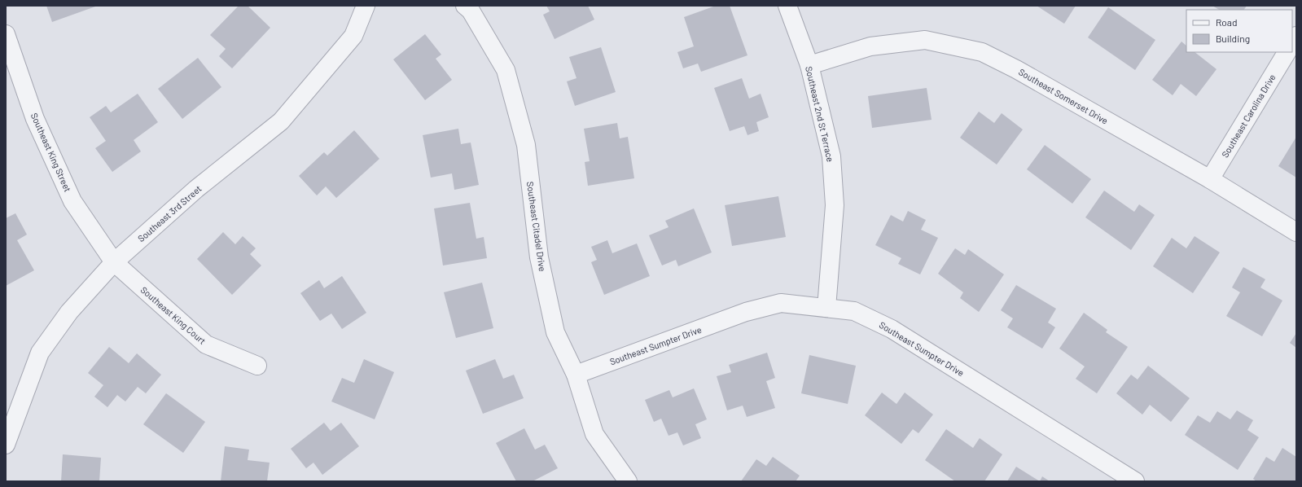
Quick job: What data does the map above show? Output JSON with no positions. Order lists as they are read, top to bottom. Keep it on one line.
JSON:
{"streets":{"street":["Southeast Somerset Drive","Southeast 2nd St Terrace","Southeast Carolina Drive","Southeast King Street","Southeast 3rd Street","Southeast Citadel Drive","Southeast King Court","Southeast Sumpter Drive"]},"crossings":[["Southeast Somerset Drive","Southeast 2nd St Terrace"],["Southeast Somerset Drive","Southeast Carolina Drive"],["Southeast 2nd St Terrace","Southeast Sumpter Drive"],["Southeast King Street","Southeast 3rd Street"],["Southeast King Street","Southeast King Court"],["Southeast 3rd Street","Southeast King Court"],["Southeast Citadel Drive","Southeast Sumpter Drive"]],"legend":["Road","Building"]}
